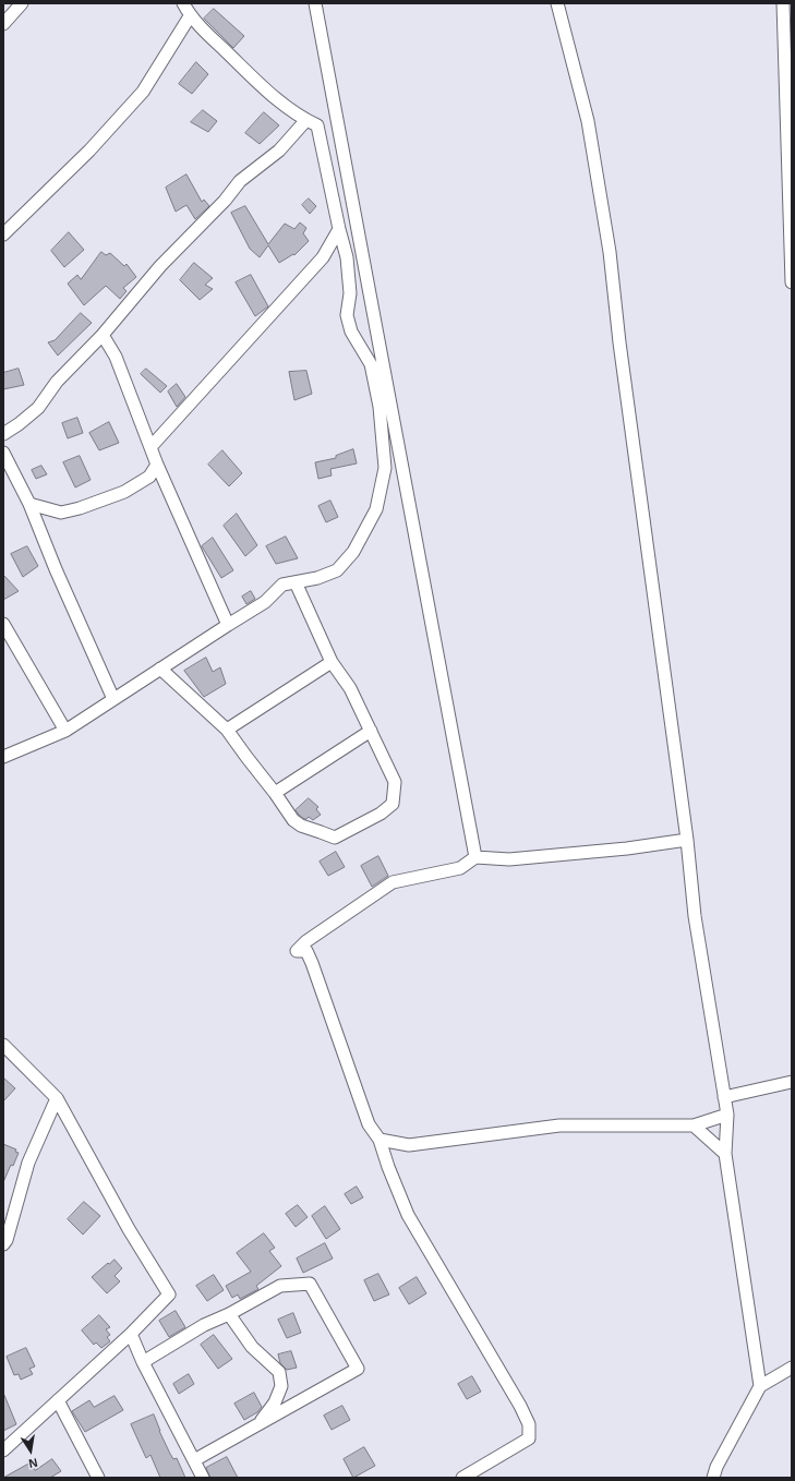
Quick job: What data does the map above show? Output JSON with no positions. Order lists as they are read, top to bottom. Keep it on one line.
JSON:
{"north":"bottom"}
